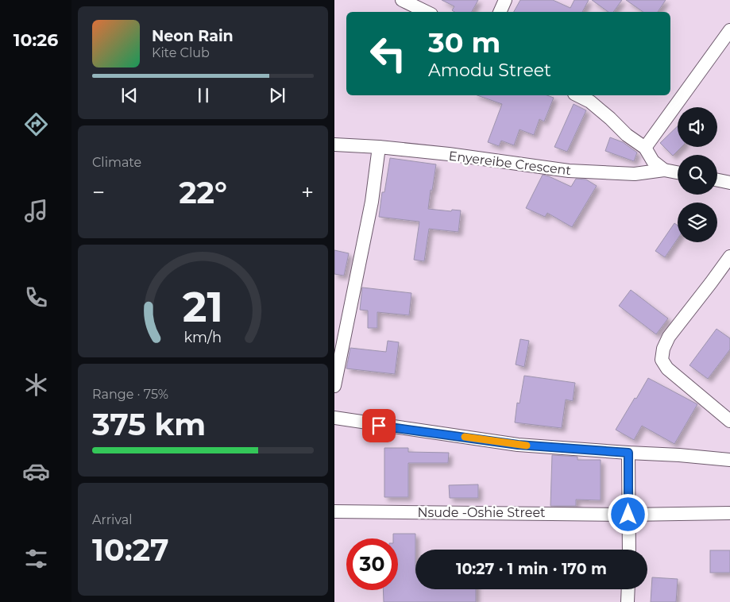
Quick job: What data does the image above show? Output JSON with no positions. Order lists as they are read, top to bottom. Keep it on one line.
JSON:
{"streets":{"street":["Enyereibe Crescent","Nsude -Oshie Street"]},"page":{"tabs":"10:26","turn":["30 m","Amodu Street"],"song":["Neon Rain","Kite Club"],"tile":["Climate",["Range · 75%","375 km"],["Arrival","10:27"]],"heat":["−","22°","+"],"limit":"30","trip":"10:27 · 1 min · 170 m","gauge":["21","km/h"]}}
